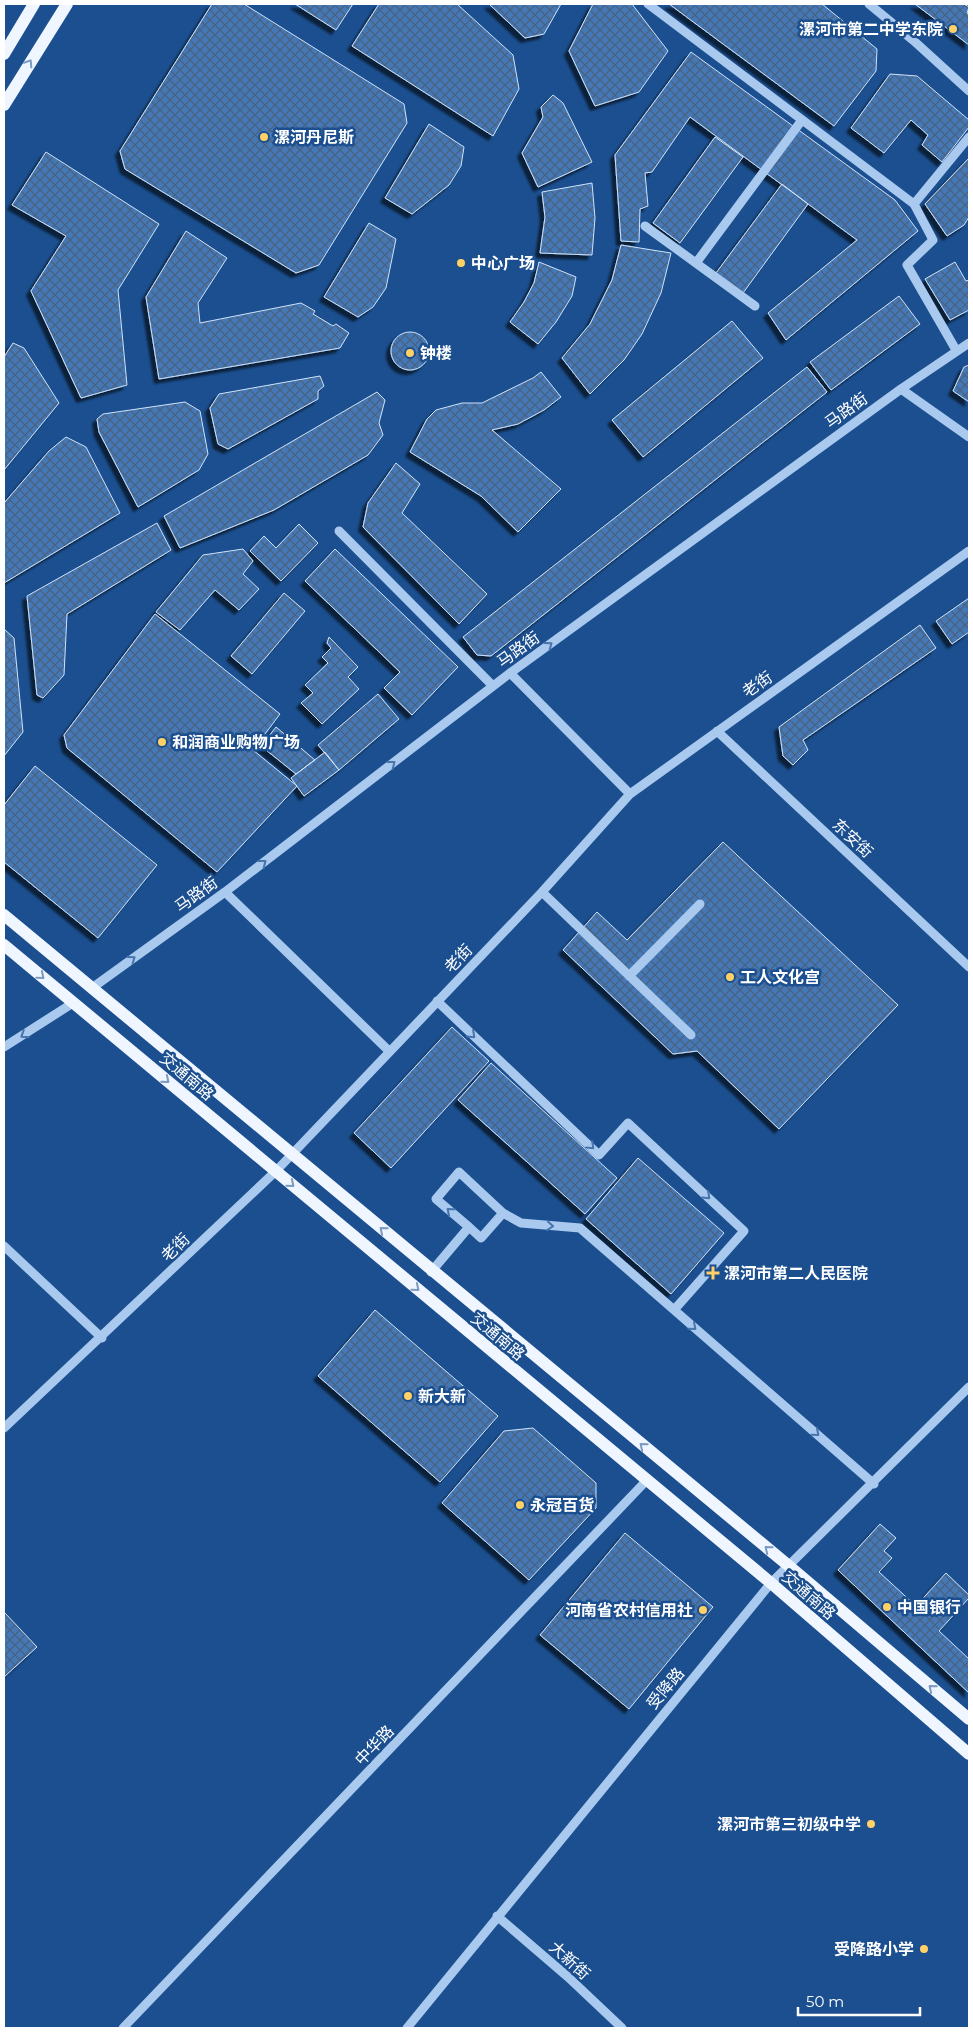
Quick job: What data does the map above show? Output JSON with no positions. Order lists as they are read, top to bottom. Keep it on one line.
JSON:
{"streets":{"main road":["交通南路"],"street":["马路街","老街","东安街","受降路","中华路","大新街"]},"crossings":[["马路街","交通南路"],["老街","东安街"],["老街","交通南路"],["交通南路","受降路"],["交通南路","中华路"],["受降路","大新街"]],"one_way":["马路街"],"places":{"other":["漯河市第二中学东院","漯河丹尼斯","中心广场","钟楼","和润商业购物广场","工人文化宫","新大新","永冠百货","中国银行","河南省农村信用社","漯河市第三初级中学","受降路小学"],"health":["漯河市第二人民医院"]},"scale_bar":"50 m"}
